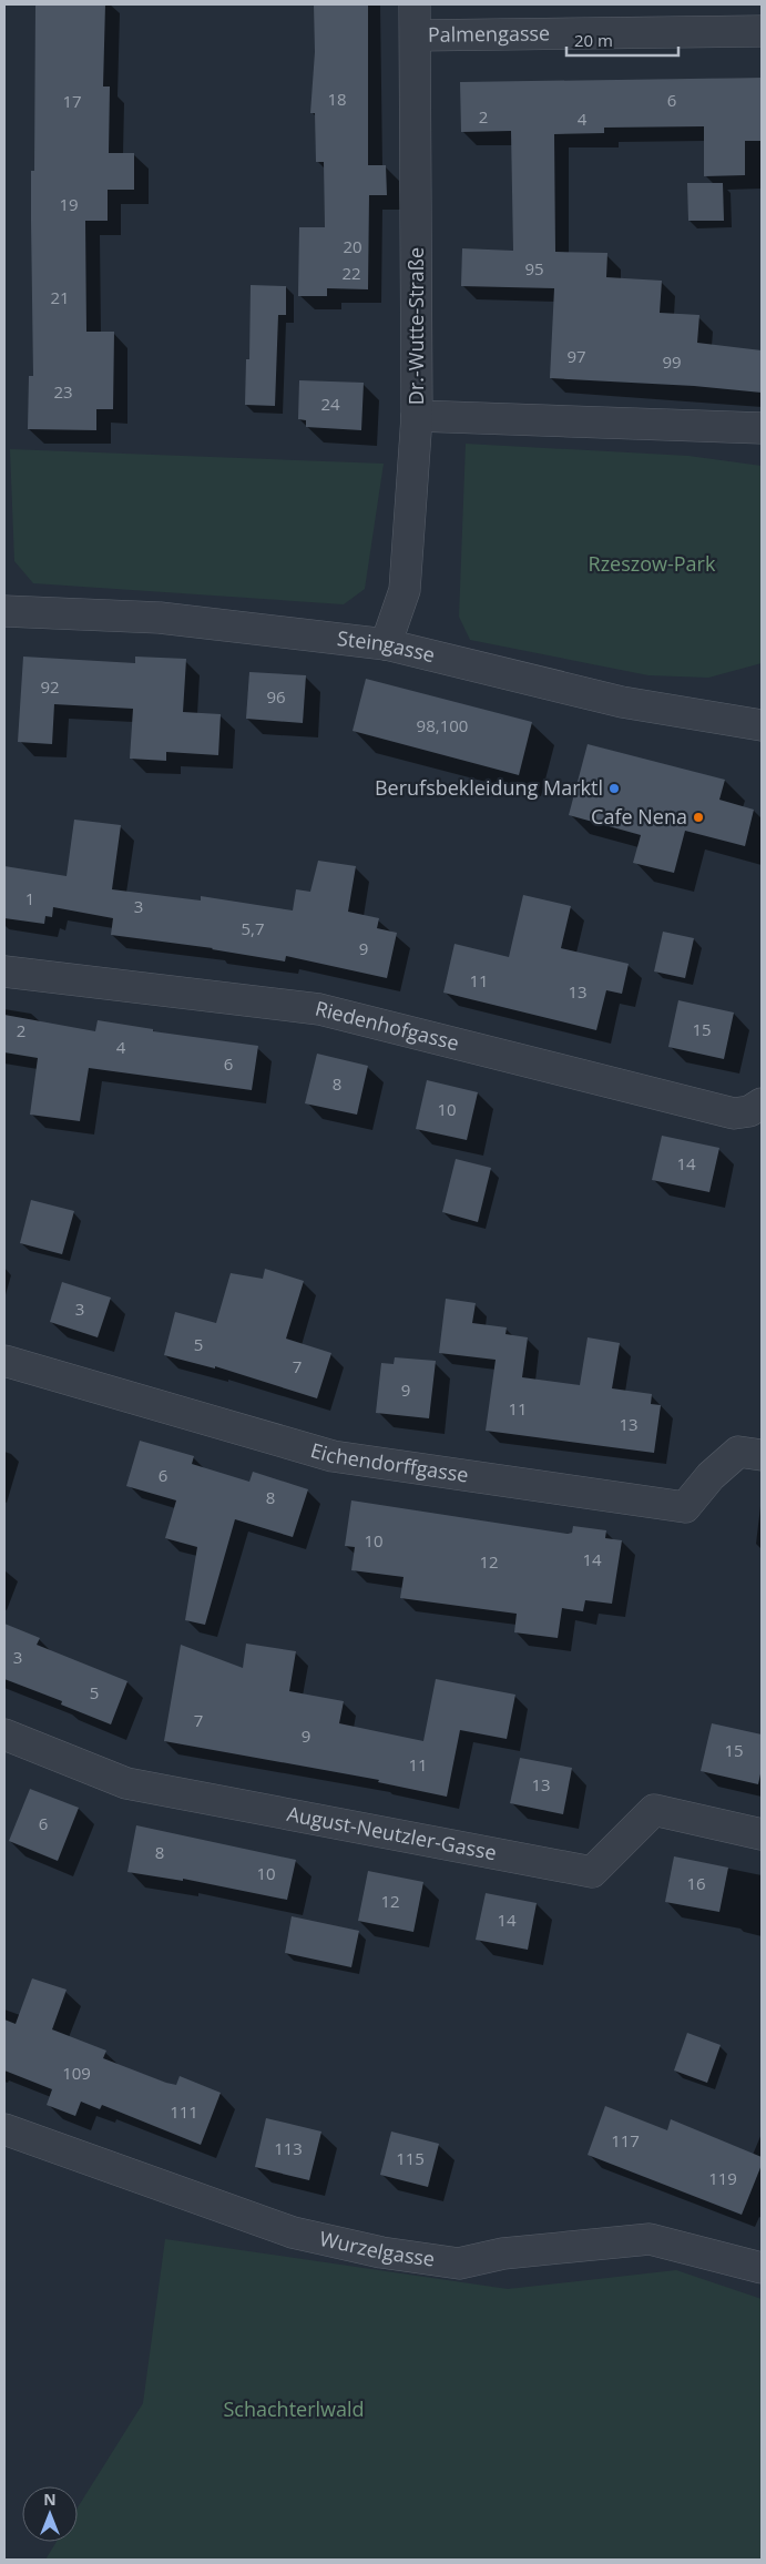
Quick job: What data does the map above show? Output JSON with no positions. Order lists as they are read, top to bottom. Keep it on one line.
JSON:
{"streets":{"street":["Palmengasse","Dr.-Wutte-Straße","Steingasse","Riedenhofgasse","Eichendorffgasse","August-Neutzler-Gasse","Wurzelgasse"]},"crossings":[["Palmengasse","Dr.-Wutte-Straße"],["Dr.-Wutte-Straße","Steingasse"]],"parks":["Rzeszow-Park","Schachterlwald"],"places":["Berufsbekleidung Marktl","Cafe Nena"],"house_numbers":["18","6","17","2","4","19","20","95","22","21","97","99","23","24","92","96","98,100","1","3","5,7","9","11","13","15","2","4","6","8","10","14","3","5","7","9","11","13","6","8","10","14","12","3","5","7","9","15","11","13","6","8","10","16","12","14","109","111","117","113","115","119"],"scale_bar":"20 m","north":"top"}
